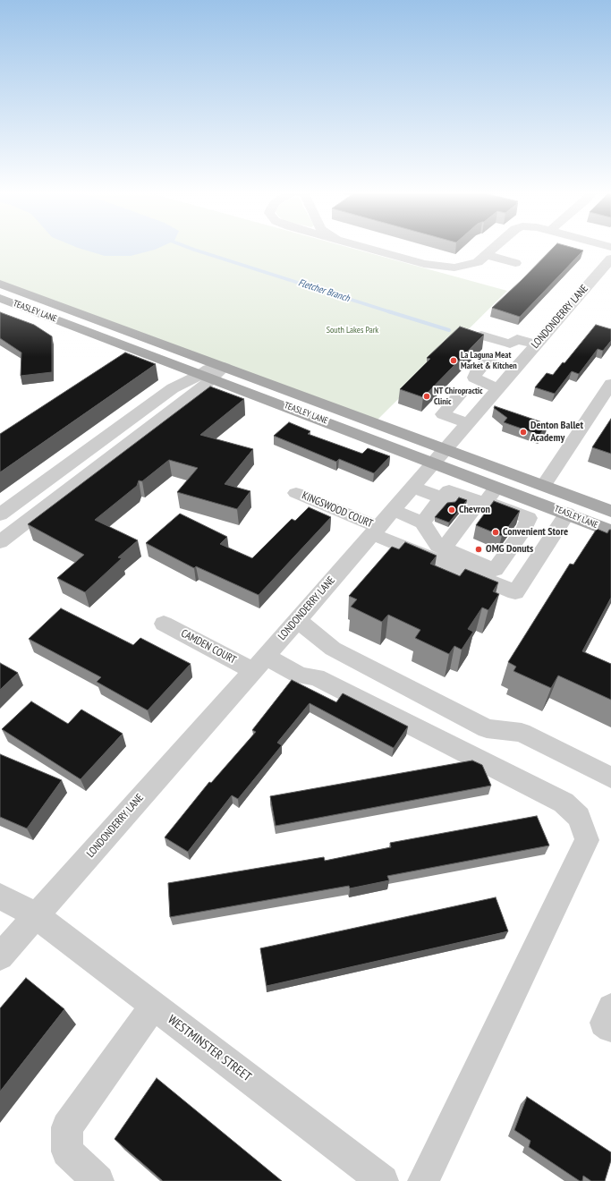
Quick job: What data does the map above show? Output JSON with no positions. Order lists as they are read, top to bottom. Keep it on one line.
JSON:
{"streets":{"main road":["TEASLEY LANE"],"street":["LONDONDERRY LANE","KINGSWOOD COURT","CAMDEN COURT","WESTMINSTER STREET"]},"crossings":[["TEASLEY LANE","LONDONDERRY LANE"],["TEASLEY LANE","KINGSWOOD COURT"],["LONDONDERRY LANE","KINGSWOOD COURT"],["LONDONDERRY LANE","CAMDEN COURT"],["LONDONDERRY LANE","WESTMINSTER STREET"]],"water":["Fletcher Branch"],"parks":["South Lakes Park"],"places":["La Laguna Meat Market & Kitchen","NT Chiropractic Clinic","Denton Ballet Academy","Chevron","Convenient Store","OMG Donuts"]}
